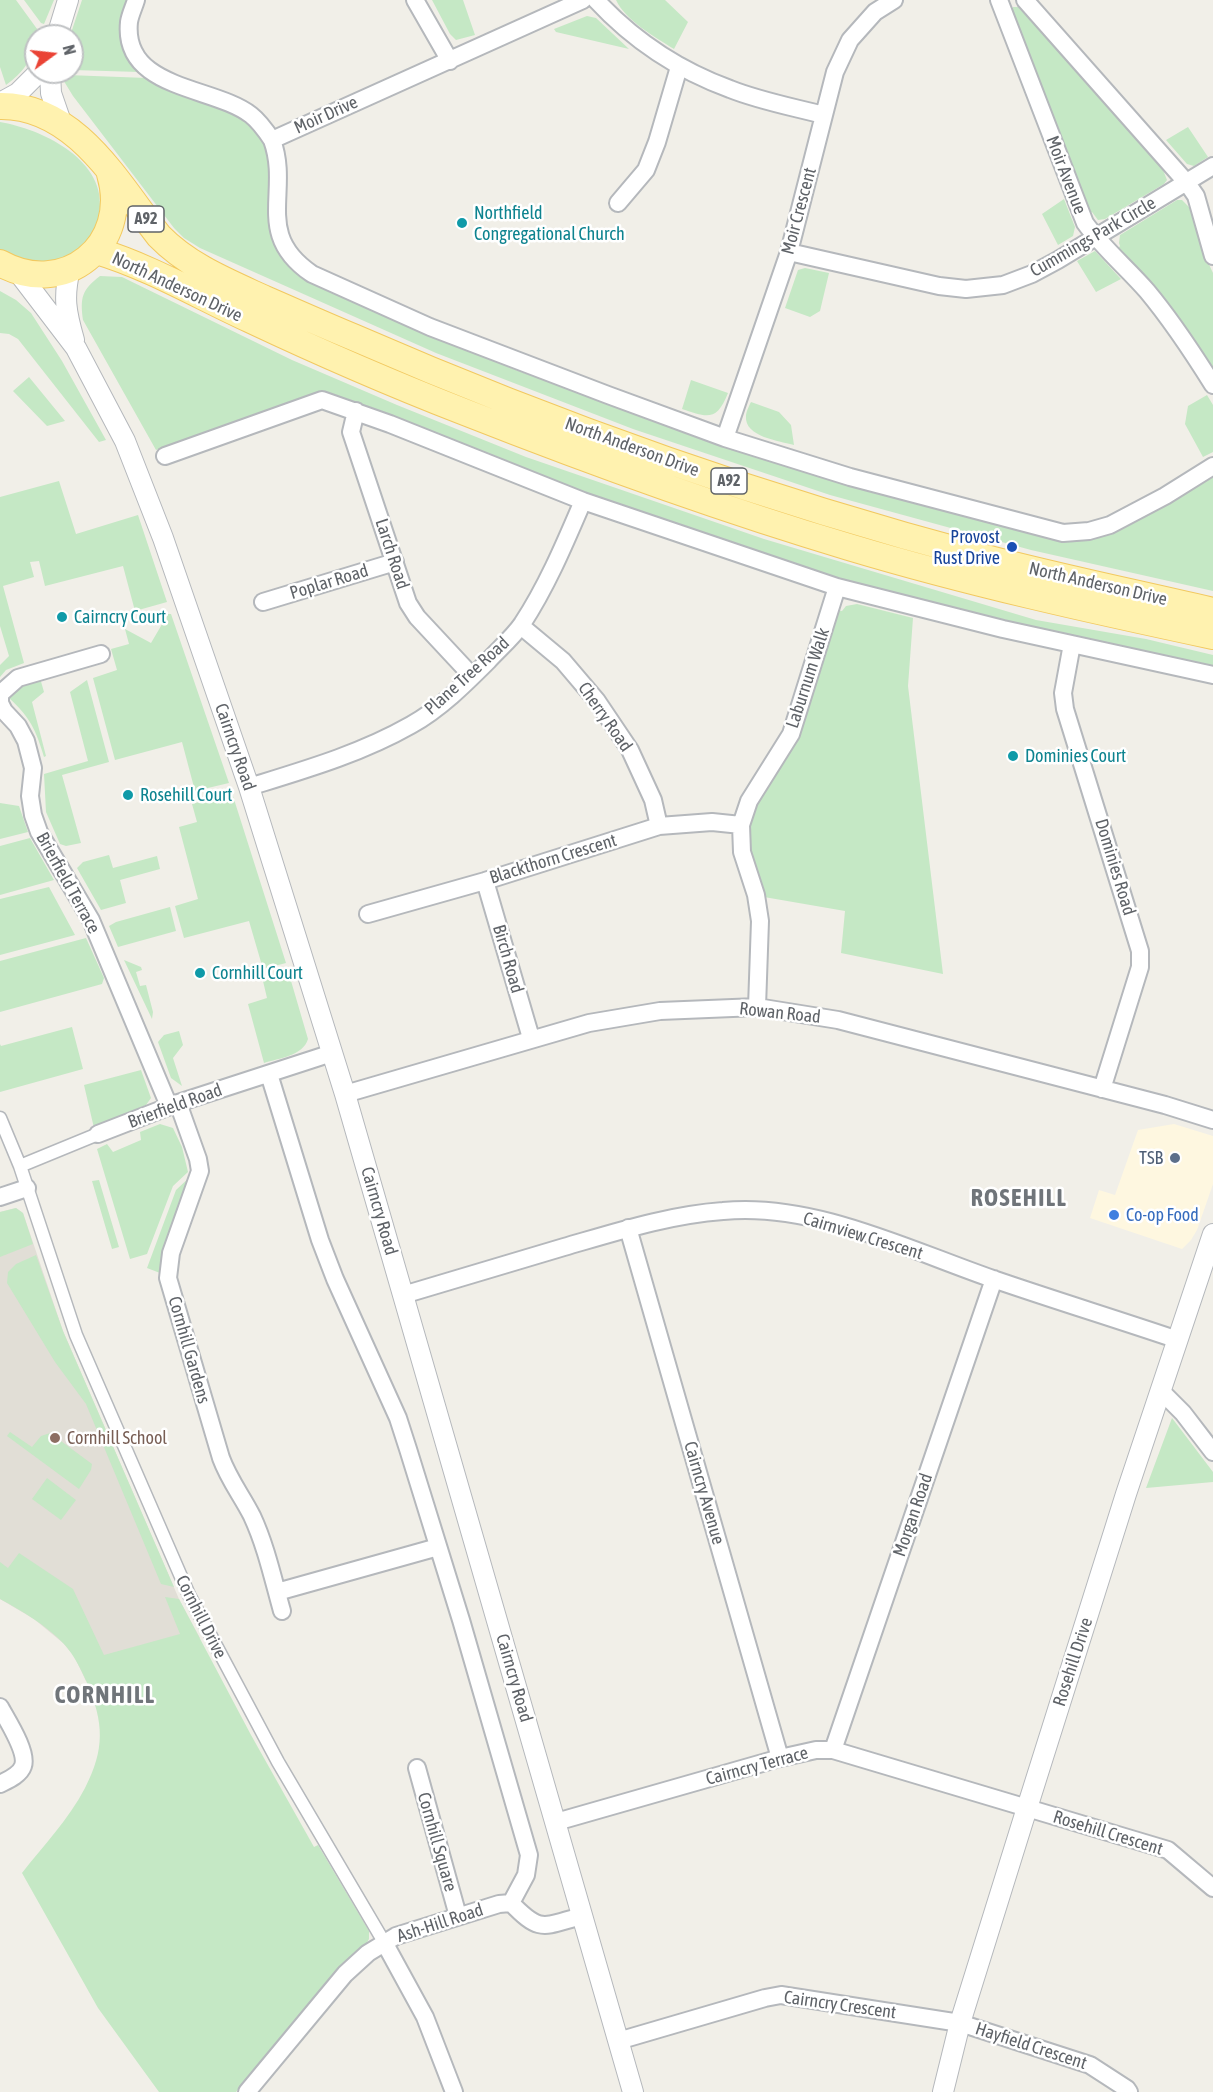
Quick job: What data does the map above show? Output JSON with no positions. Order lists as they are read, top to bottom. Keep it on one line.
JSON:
{"streets":{"main road":["A92","North Anderson Drive"],"street":["Moir Drive","Moir Avenue","Moir Crescent","Cummings Park Circle","Larch Road","Poplar Road","Plane Tree Road","Laburnum Walk","Cherry Road","Cairncry Road","Blackthorn Crescent","Dominies Road","Brierfield Terrace","Birch Road","Rowan Road","Brierfield Road","Cairnview Crescent","Cornhill Gardens","Cairncry Avenue","Morgan Road","Cornhill Drive","Rosehill Drive","Cairncry Terrace","Rosehill Crescent","Cornhill Square","Ash-Hill Road","Cairncry Crescent","Hayfield Crescent"]},"crossings":[["Moir Avenue","Cummings Park Circle"],["Moir Crescent","Cummings Park Circle"],["A92","North Anderson Drive"],["A92","Cairncry Road"],["Larch Road","Poplar Road"],["Larch Road","Plane Tree Road"],["Plane Tree Road","Cherry Road"],["Plane Tree Road","Cairncry Road"],["Laburnum Walk","Blackthorn Crescent"],["Laburnum Walk","Rowan Road"],["Cherry Road","Blackthorn Crescent"],["Cairncry Road","Rowan Road"],["Cairncry Road","Brierfield Road"],["Cairncry Road","Cairnview Crescent"],["Cairncry Road","Cairncry Terrace"],["Cairncry Road","Ash-Hill Road"],["Cairncry Road","Cairncry Crescent"],["Blackthorn Crescent","Birch Road"],["Dominies Road","Rowan Road"],["Brierfield Terrace","Brierfield Road"],["Brierfield Terrace","Cornhill Gardens"],["Birch Road","Rowan Road"],["Brierfield Road","Cornhill Gardens"],["Brierfield Road","Cornhill Drive"],["Cairnview Crescent","Cairncry Avenue"],["Cairnview Crescent","Morgan Road"],["Cairnview Crescent","Rosehill Drive"],["Cairncry Avenue","Cairncry Terrace"],["Morgan Road","Cairncry Terrace"],["Cornhill Drive","Ash-Hill Road"],["Rosehill Drive","Cairncry Terrace"],["Rosehill Drive","Rosehill Crescent"],["Rosehill Drive","Cairncry Crescent"],["Rosehill Drive","Hayfield Crescent"],["Cairncry Terrace","Rosehill Crescent"],["Cornhill Square","Ash-Hill Road"],["Cairncry Crescent","Hayfield Crescent"]],"districts":["ROSEHILL","CORNHILL"],"places":["Northfield Congregational Church","Provost Rust Drive","Cairncry Court","Dominies Court","Rosehill Court","Cornhill Court","TSB","Co-op Food","Cornhill School"],"north":"right"}
